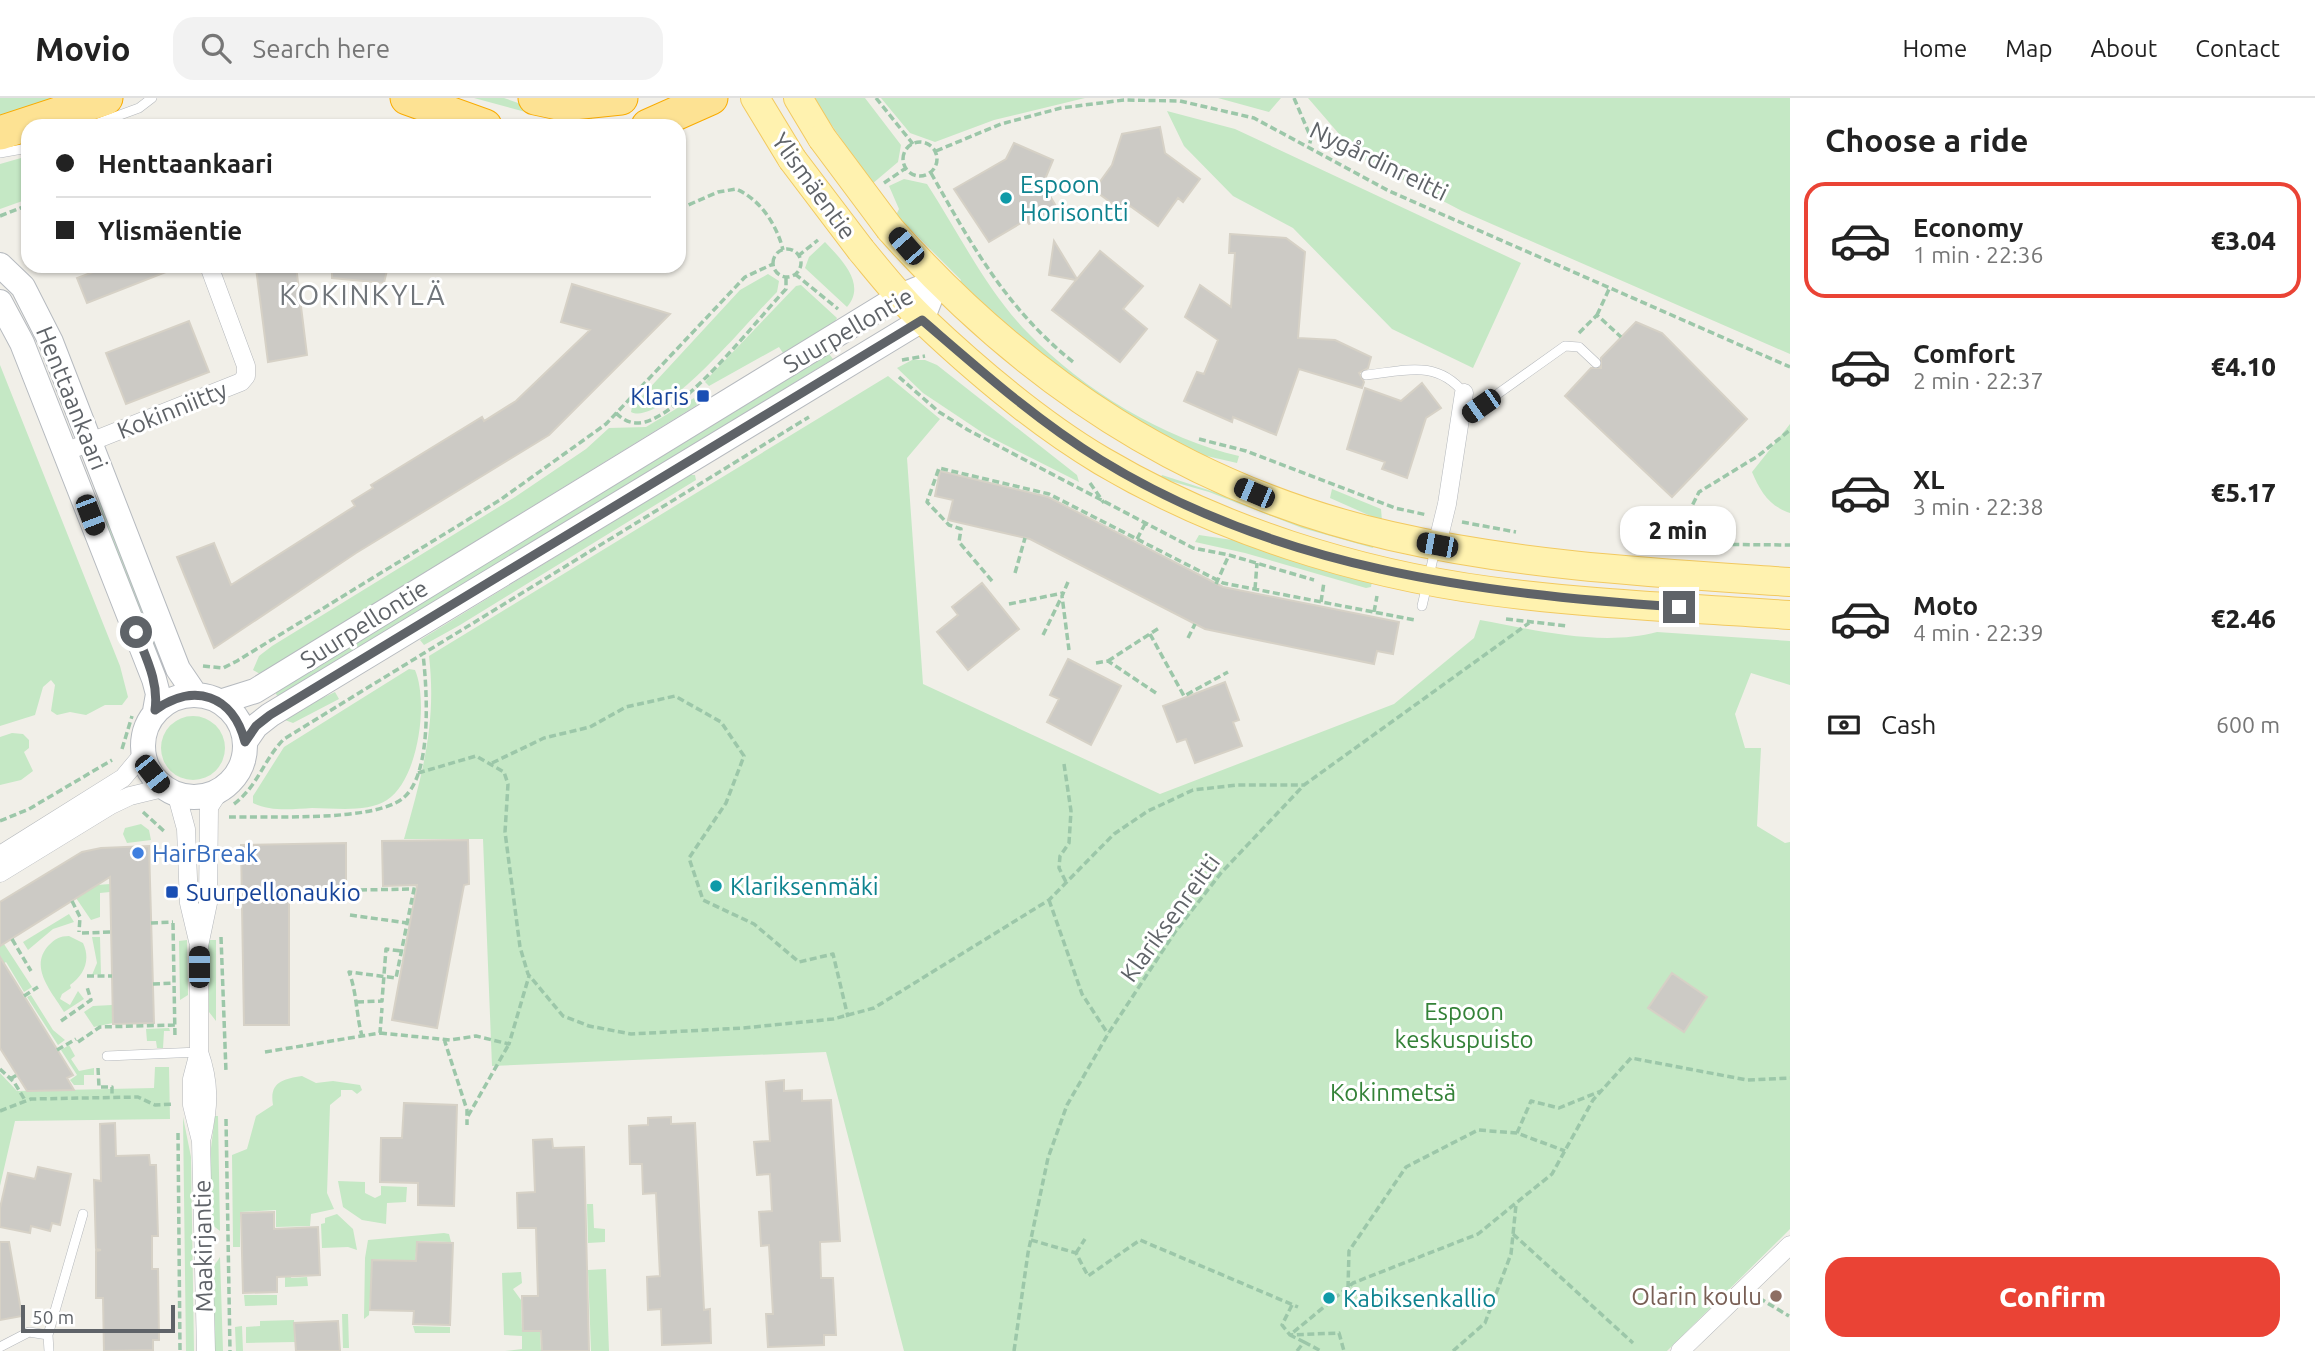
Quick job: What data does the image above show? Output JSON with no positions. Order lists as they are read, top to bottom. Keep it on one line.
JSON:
{"streets":{"main road":["Ylismäentie","Suurpellontie","Henttaankaari"],"street":["Kokinniitty","Maakirjantie"],"path":["Nygårdinreitti","Klariksenreitti"]},"crossings":[["Ylismäentie","Suurpellontie"],["Suurpellontie","Henttaankaari"],["Suurpellontie","Maakirjantie"],["Henttaankaari","Kokinniitty"],["Henttaankaari","Maakirjantie"]],"districts":["KOKINKYLÄ"],"parks":["Espoon keskuspuisto","Kokinmetsä"],"places":{"other":["Espoon Horisontti","HairBreak","Klariksenmäki","Olarin koulu","Kabiksenkallio"],"transit":["Klaris","Suurpellonaukio"]},"scale_bar":"50 m","page":{"header":"Movio","search":"Search here","nav":["Home","Map","About","Contact"],"heading":"Choose a ride","banner":["Henttaankaari","Ylismäentie"],"list":[{"name":"Economy","note":"1 min · 22:36","value":"€3.04"},{"name":"Comfort","note":"2 min · 22:37","value":"€4.10"},{"name":"XL","note":"3 min · 22:38","value":"€5.17"},{"name":"Moto","note":"4 min · 22:39","value":"€2.46"}],"bubble":"2 min","pay":["Cash","600 m"],"buttons":"Confirm","scale":"50 m"}}
